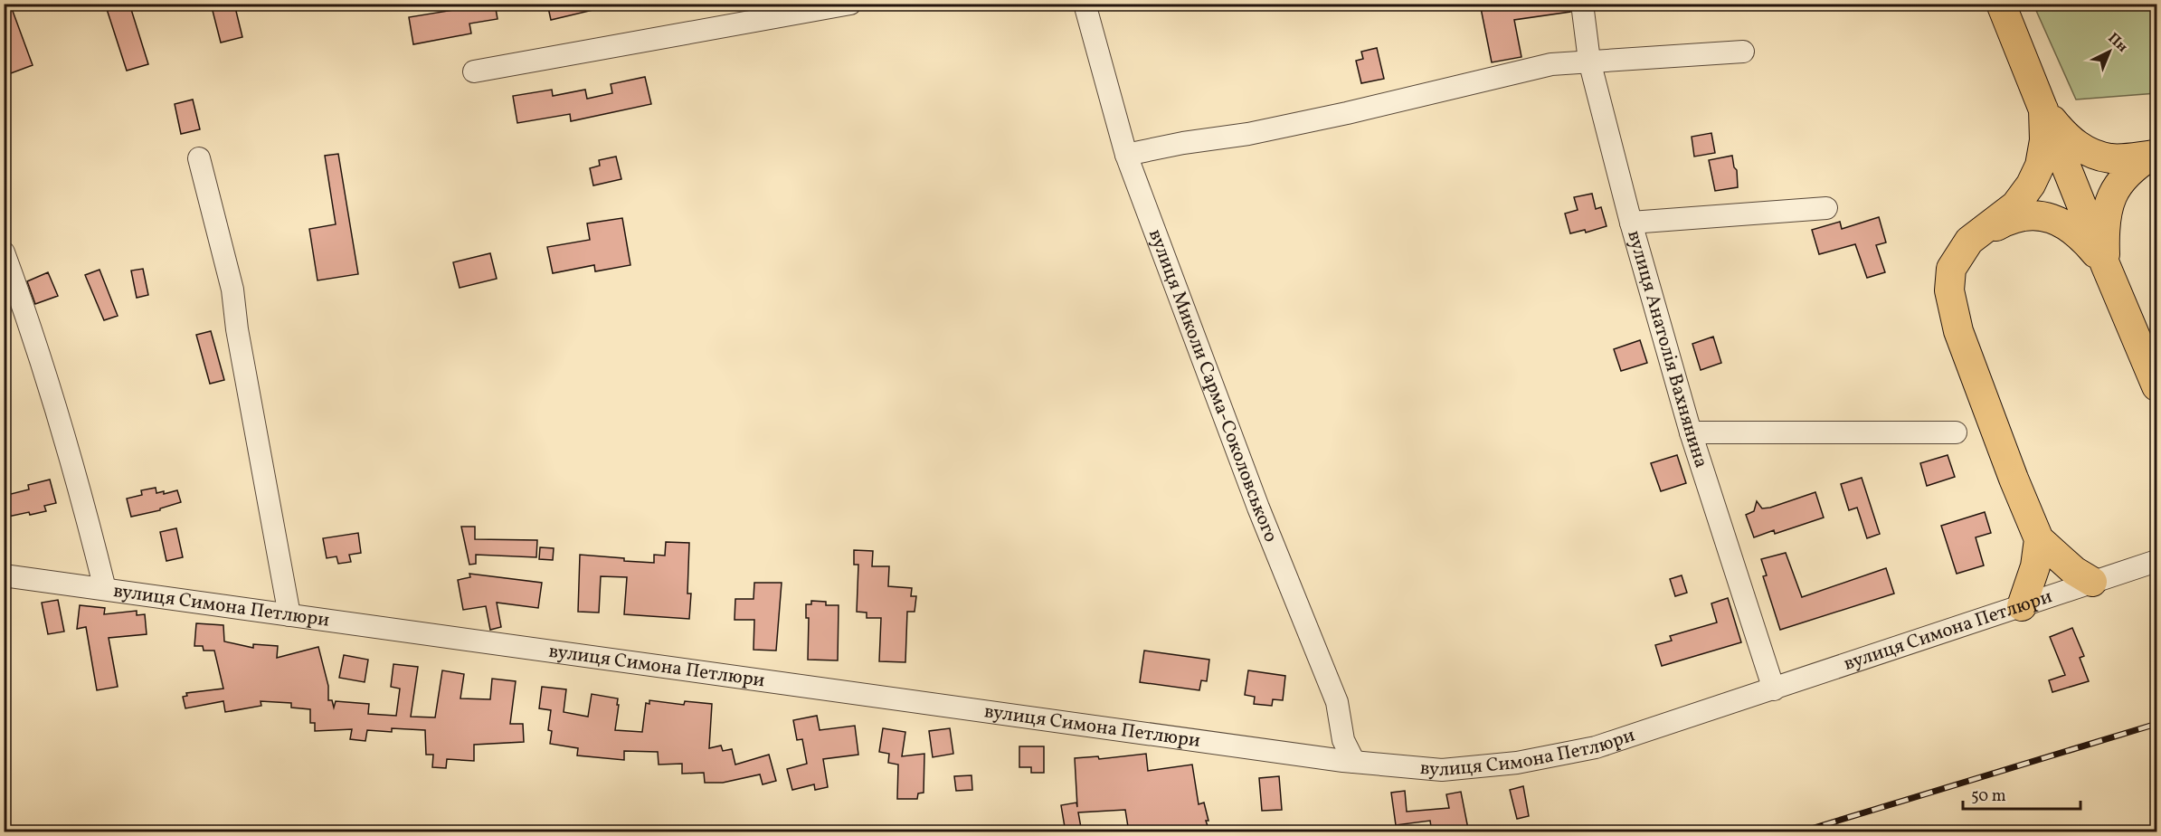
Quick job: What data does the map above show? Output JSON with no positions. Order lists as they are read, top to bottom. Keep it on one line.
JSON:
{"streets":{"street":["вулиця Анатолія Вахнянина","вулиця Миколи Сарма-Соколовського","вулиця Симона Петлюри"]},"crossings":[["вулиця Анатолія Вахнянина","вулиця Симона Петлюри"],["вулиця Миколи Сарма-Соколовського","вулиця Симона Петлюри"]],"scale_bar":"50 m","north":"top right"}
